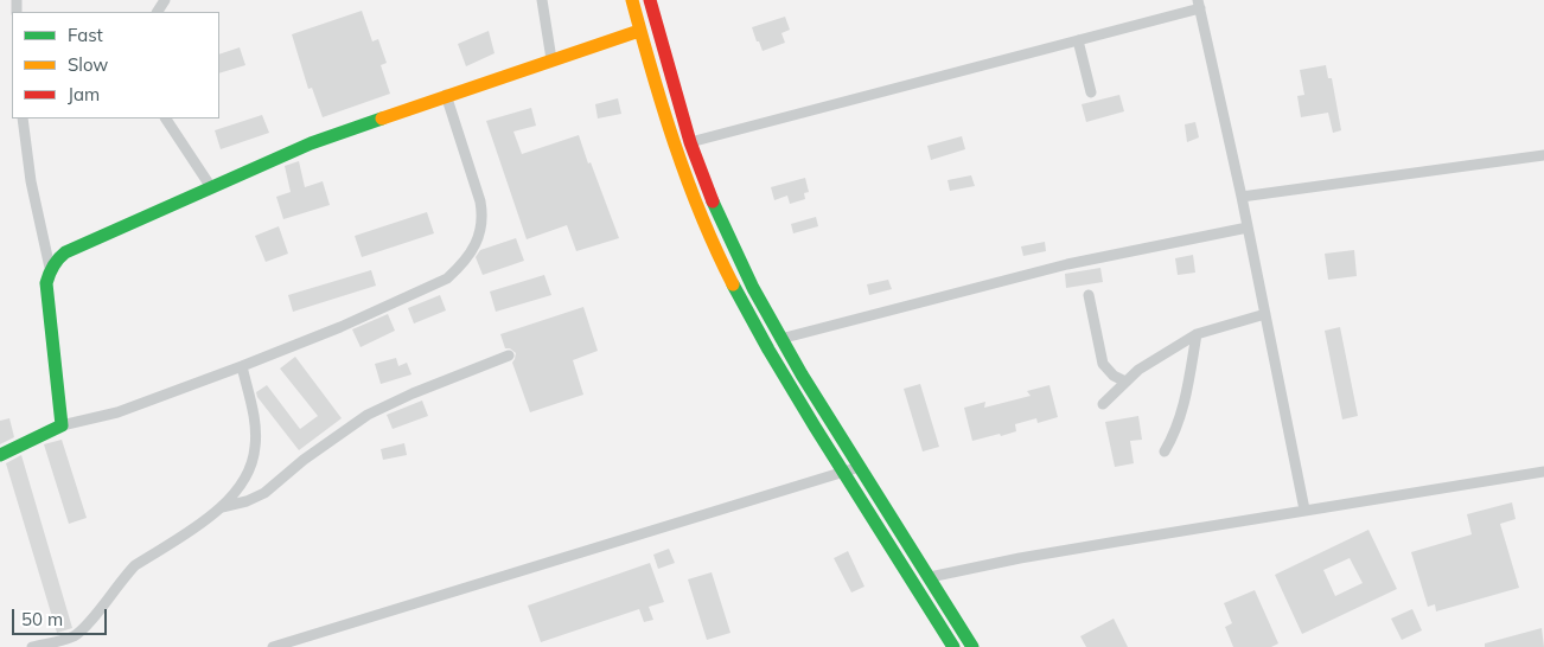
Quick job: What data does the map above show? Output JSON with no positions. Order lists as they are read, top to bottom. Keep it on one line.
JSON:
{"legend":["Fast","Slow","Jam"],"scale_bar":"50 m"}
